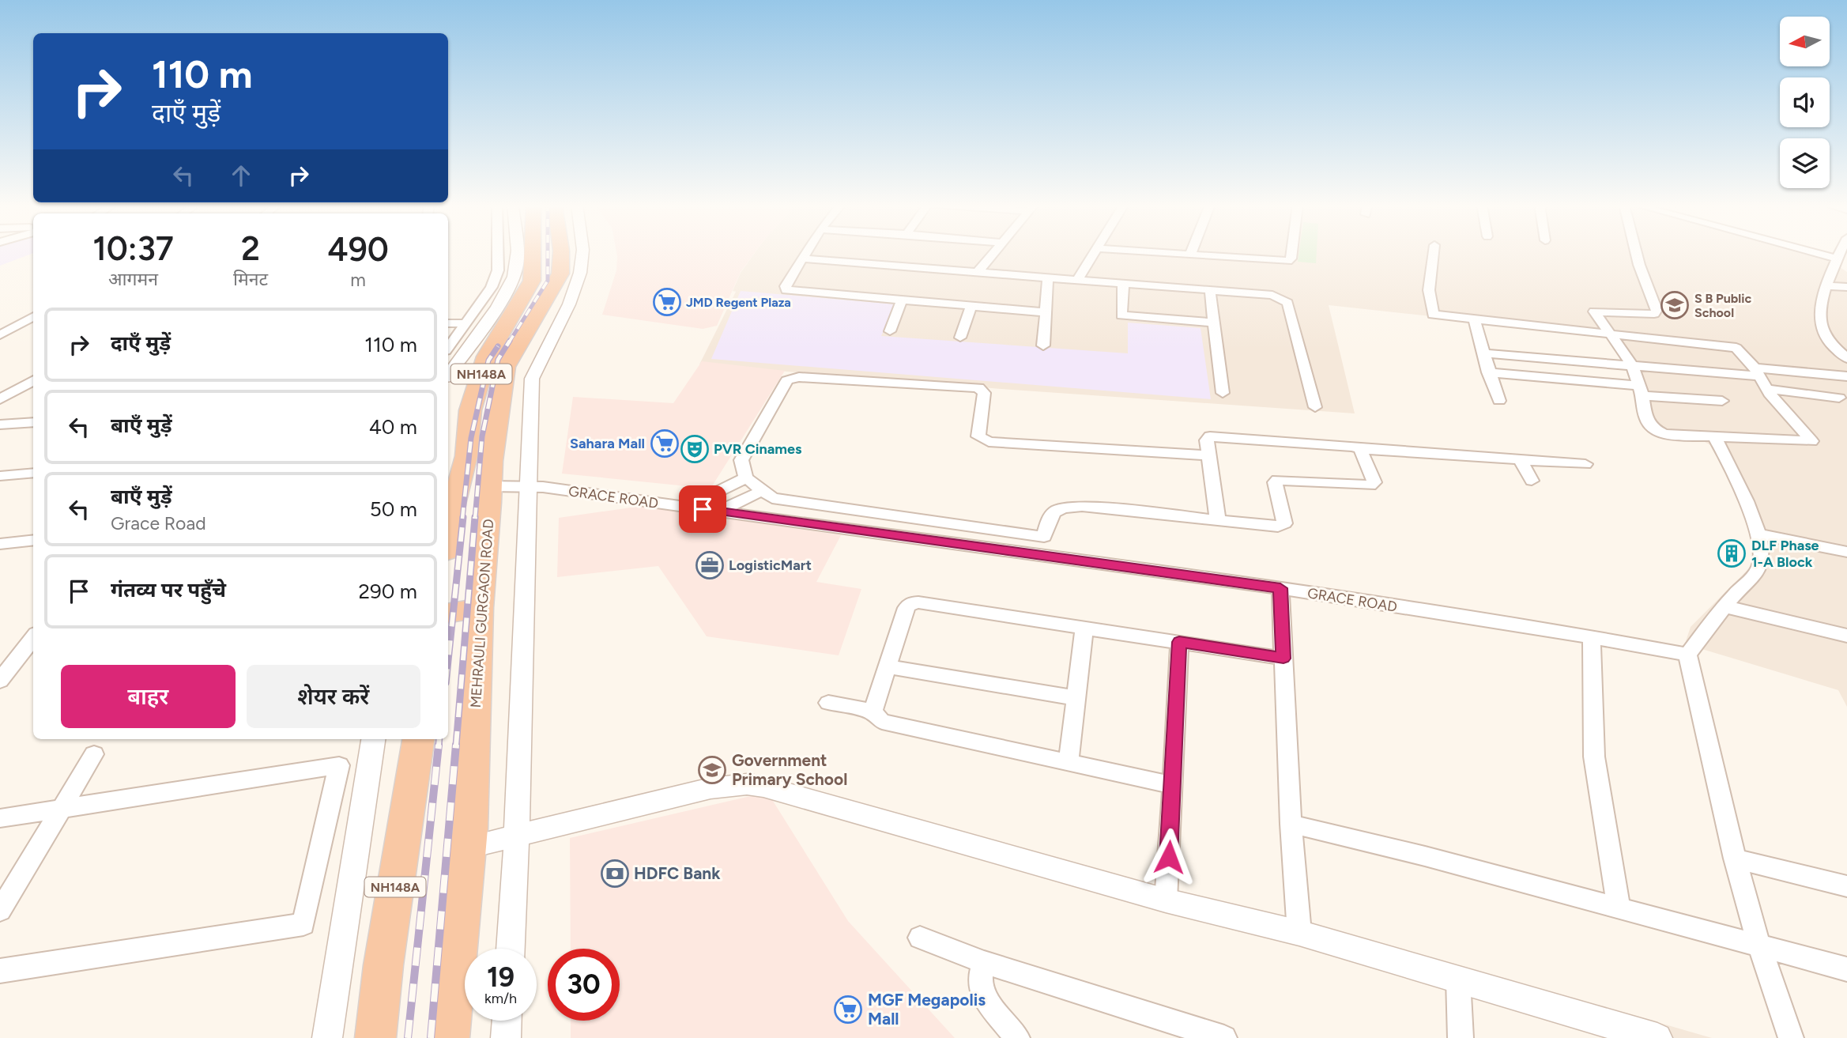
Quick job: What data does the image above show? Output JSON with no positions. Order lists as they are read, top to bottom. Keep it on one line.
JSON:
{"streets":{"highway":["NH148A","MEHRAULI GURGAON ROAD"],"street":["GRACE ROAD"]},"crossings":[["GRACE ROAD","MEHRAULI GURGAON ROAD"]],"places":{"supermarket":["JMD Regent Plaza","Sahara Mall","MGF Megapolis Mall"],"school or university":["S B Public School","Government Primary School"],"theatre":["PVR Cinames"],"building":["DLF Phase 1-A Block"],"office":["LogisticMart"],"bank":["HDFC Bank"]},"north":"left","page":{"turn":["110 m","दाएँ मुड़ें"],"eta":["10:37","आगमन","2","मिनट","490","m"],"list":[{"name":"दाएँ मुड़ें","value":"110 m"},{"name":"बाएँ मुड़ें","value":"40 m"},{"name":"बाएँ मुड़ें","note":"Grace Road","value":"50 m"},{"name":"गंतव्य पर पहुँचे","value":"290 m"}],"buttons":["बाहर","शेयर करें"],"speed":"19 km/h","limit":"30"}}
